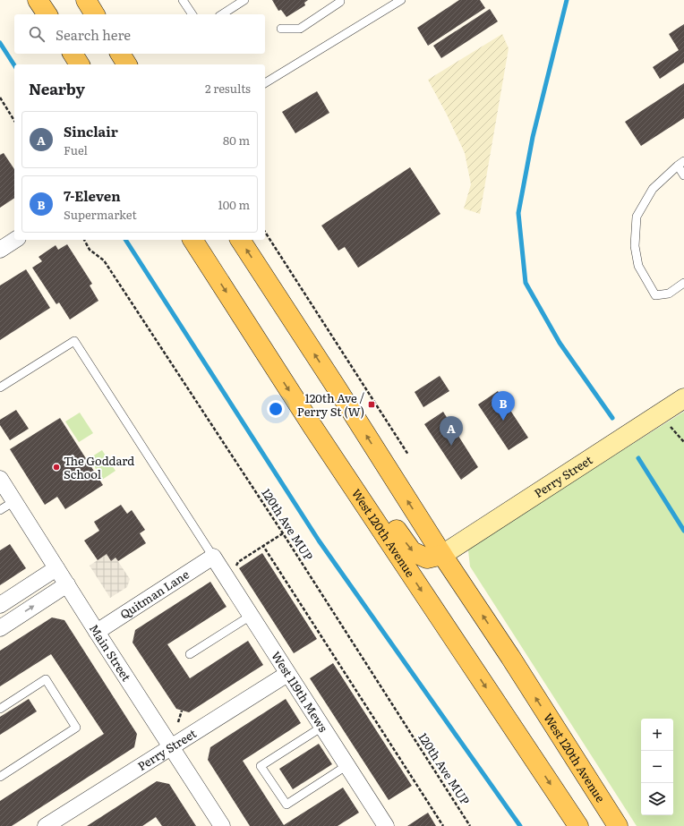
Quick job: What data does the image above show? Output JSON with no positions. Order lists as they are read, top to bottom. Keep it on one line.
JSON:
{"streets":{"main road":["West 120th Avenue"],"street":["Perry Street","Quitman Lane","Main Street","West 119th Mews"],"path":["120th Ave MUP"]},"crossings":[["Perry Street","West 120th Avenue"],["Perry Street","Main Street"],["Perry Street","West 119th Mews"],["Quitman Lane","Main Street"],["Quitman Lane","West 119th Mews"]],"places":{"transit":["120th Ave / Perry St (W)"],"other":["The Goddard School"]},"page":{"search":"Search here","heading":["Nearby","2 results"],"list":[{"mark":"A","name":"Sinclair","note":"Fuel","value":"80 m"},{"mark":"B","name":"7-Eleven","note":"Supermarket","value":"100 m"}],"pins":["B","A"],"map_buttons":["+","−"]}}
